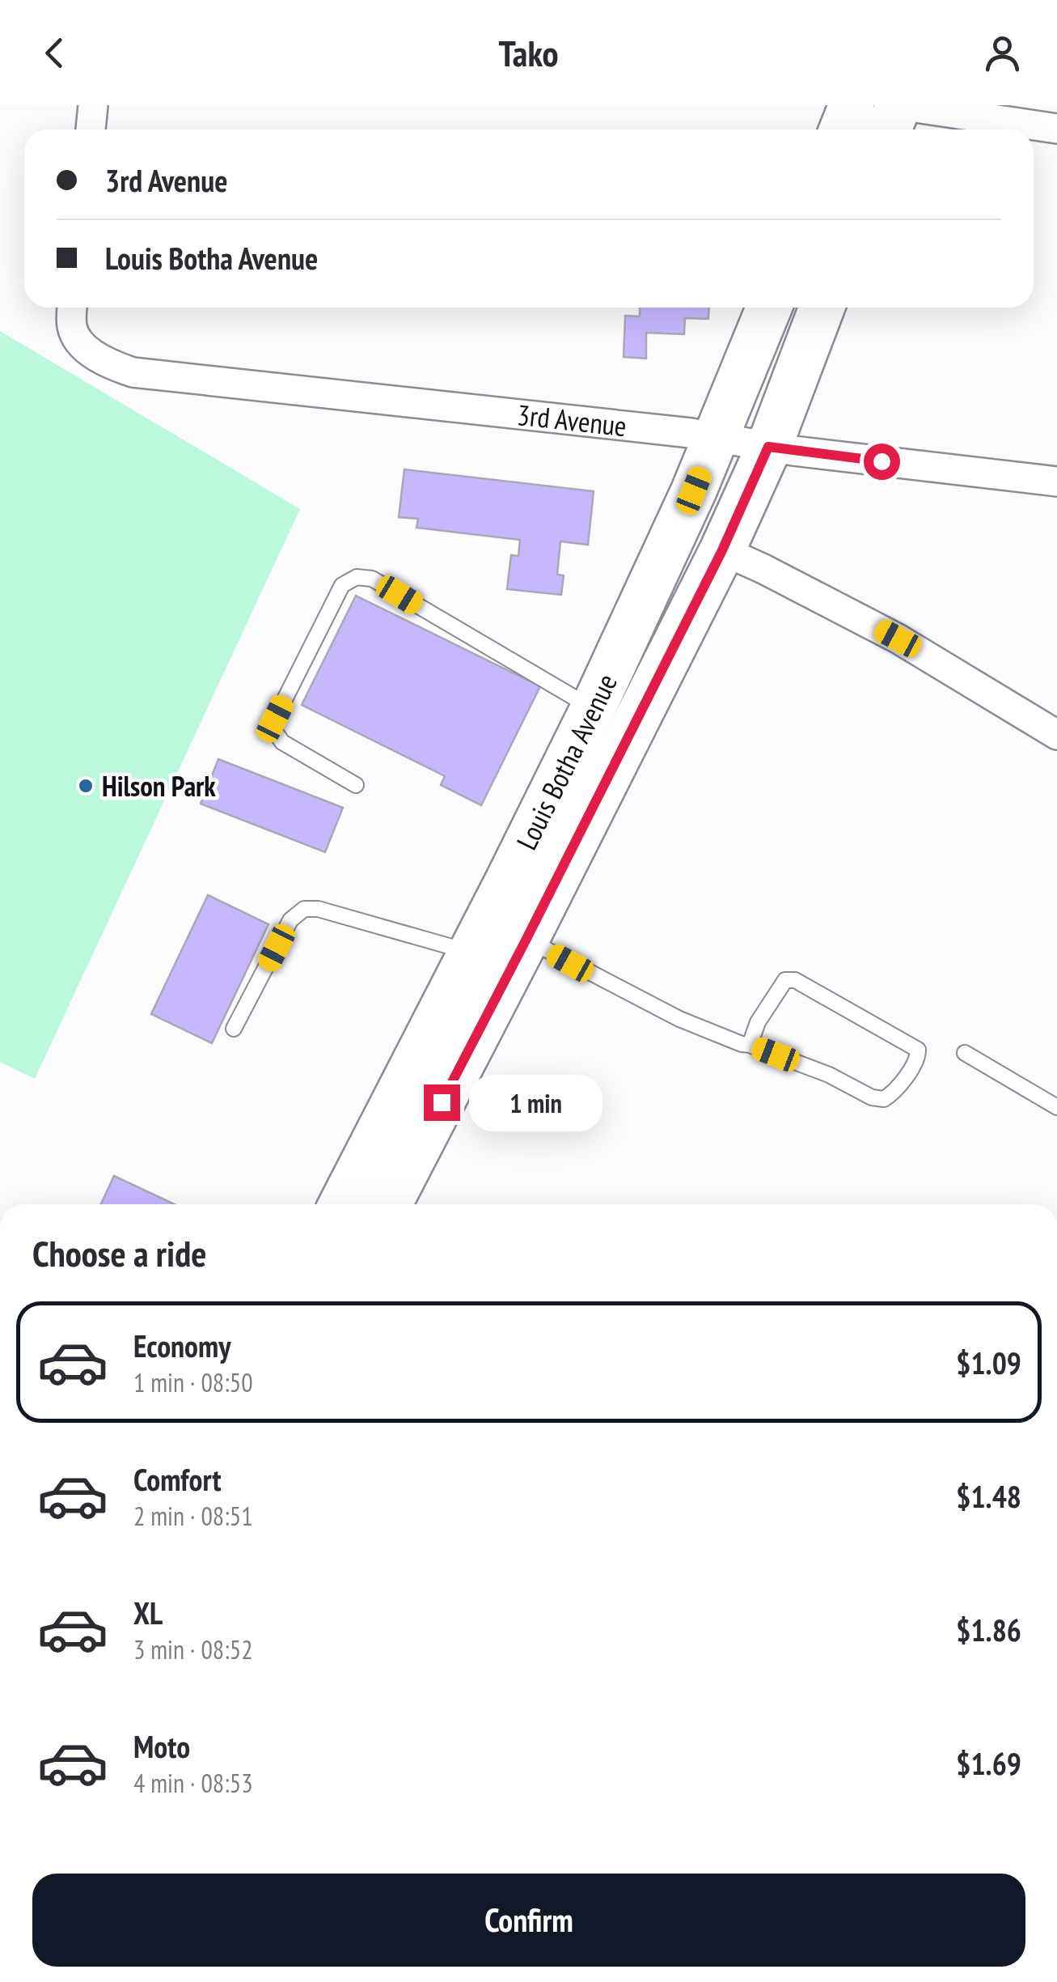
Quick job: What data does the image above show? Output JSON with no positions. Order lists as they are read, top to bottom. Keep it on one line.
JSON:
{"streets":{"main road":["Louis Botha Avenue"],"street":["3rd Avenue"]},"crossings":[["3rd Avenue","Louis Botha Avenue"]],"places":["Hilson Park"],"page":{"header":"Tako","banner":["3rd Avenue","Louis Botha Avenue"],"bubble":"1 min","heading":"Choose a ride","list":[{"name":"Economy","note":"1 min · 08:50","value":"$1.09"},{"name":"Comfort","note":"2 min · 08:51","value":"$1.48"},{"name":"XL","note":"3 min · 08:52","value":"$1.86"},{"name":"Moto","note":"4 min · 08:53","value":"$1.69"}],"buttons":"Confirm"}}
